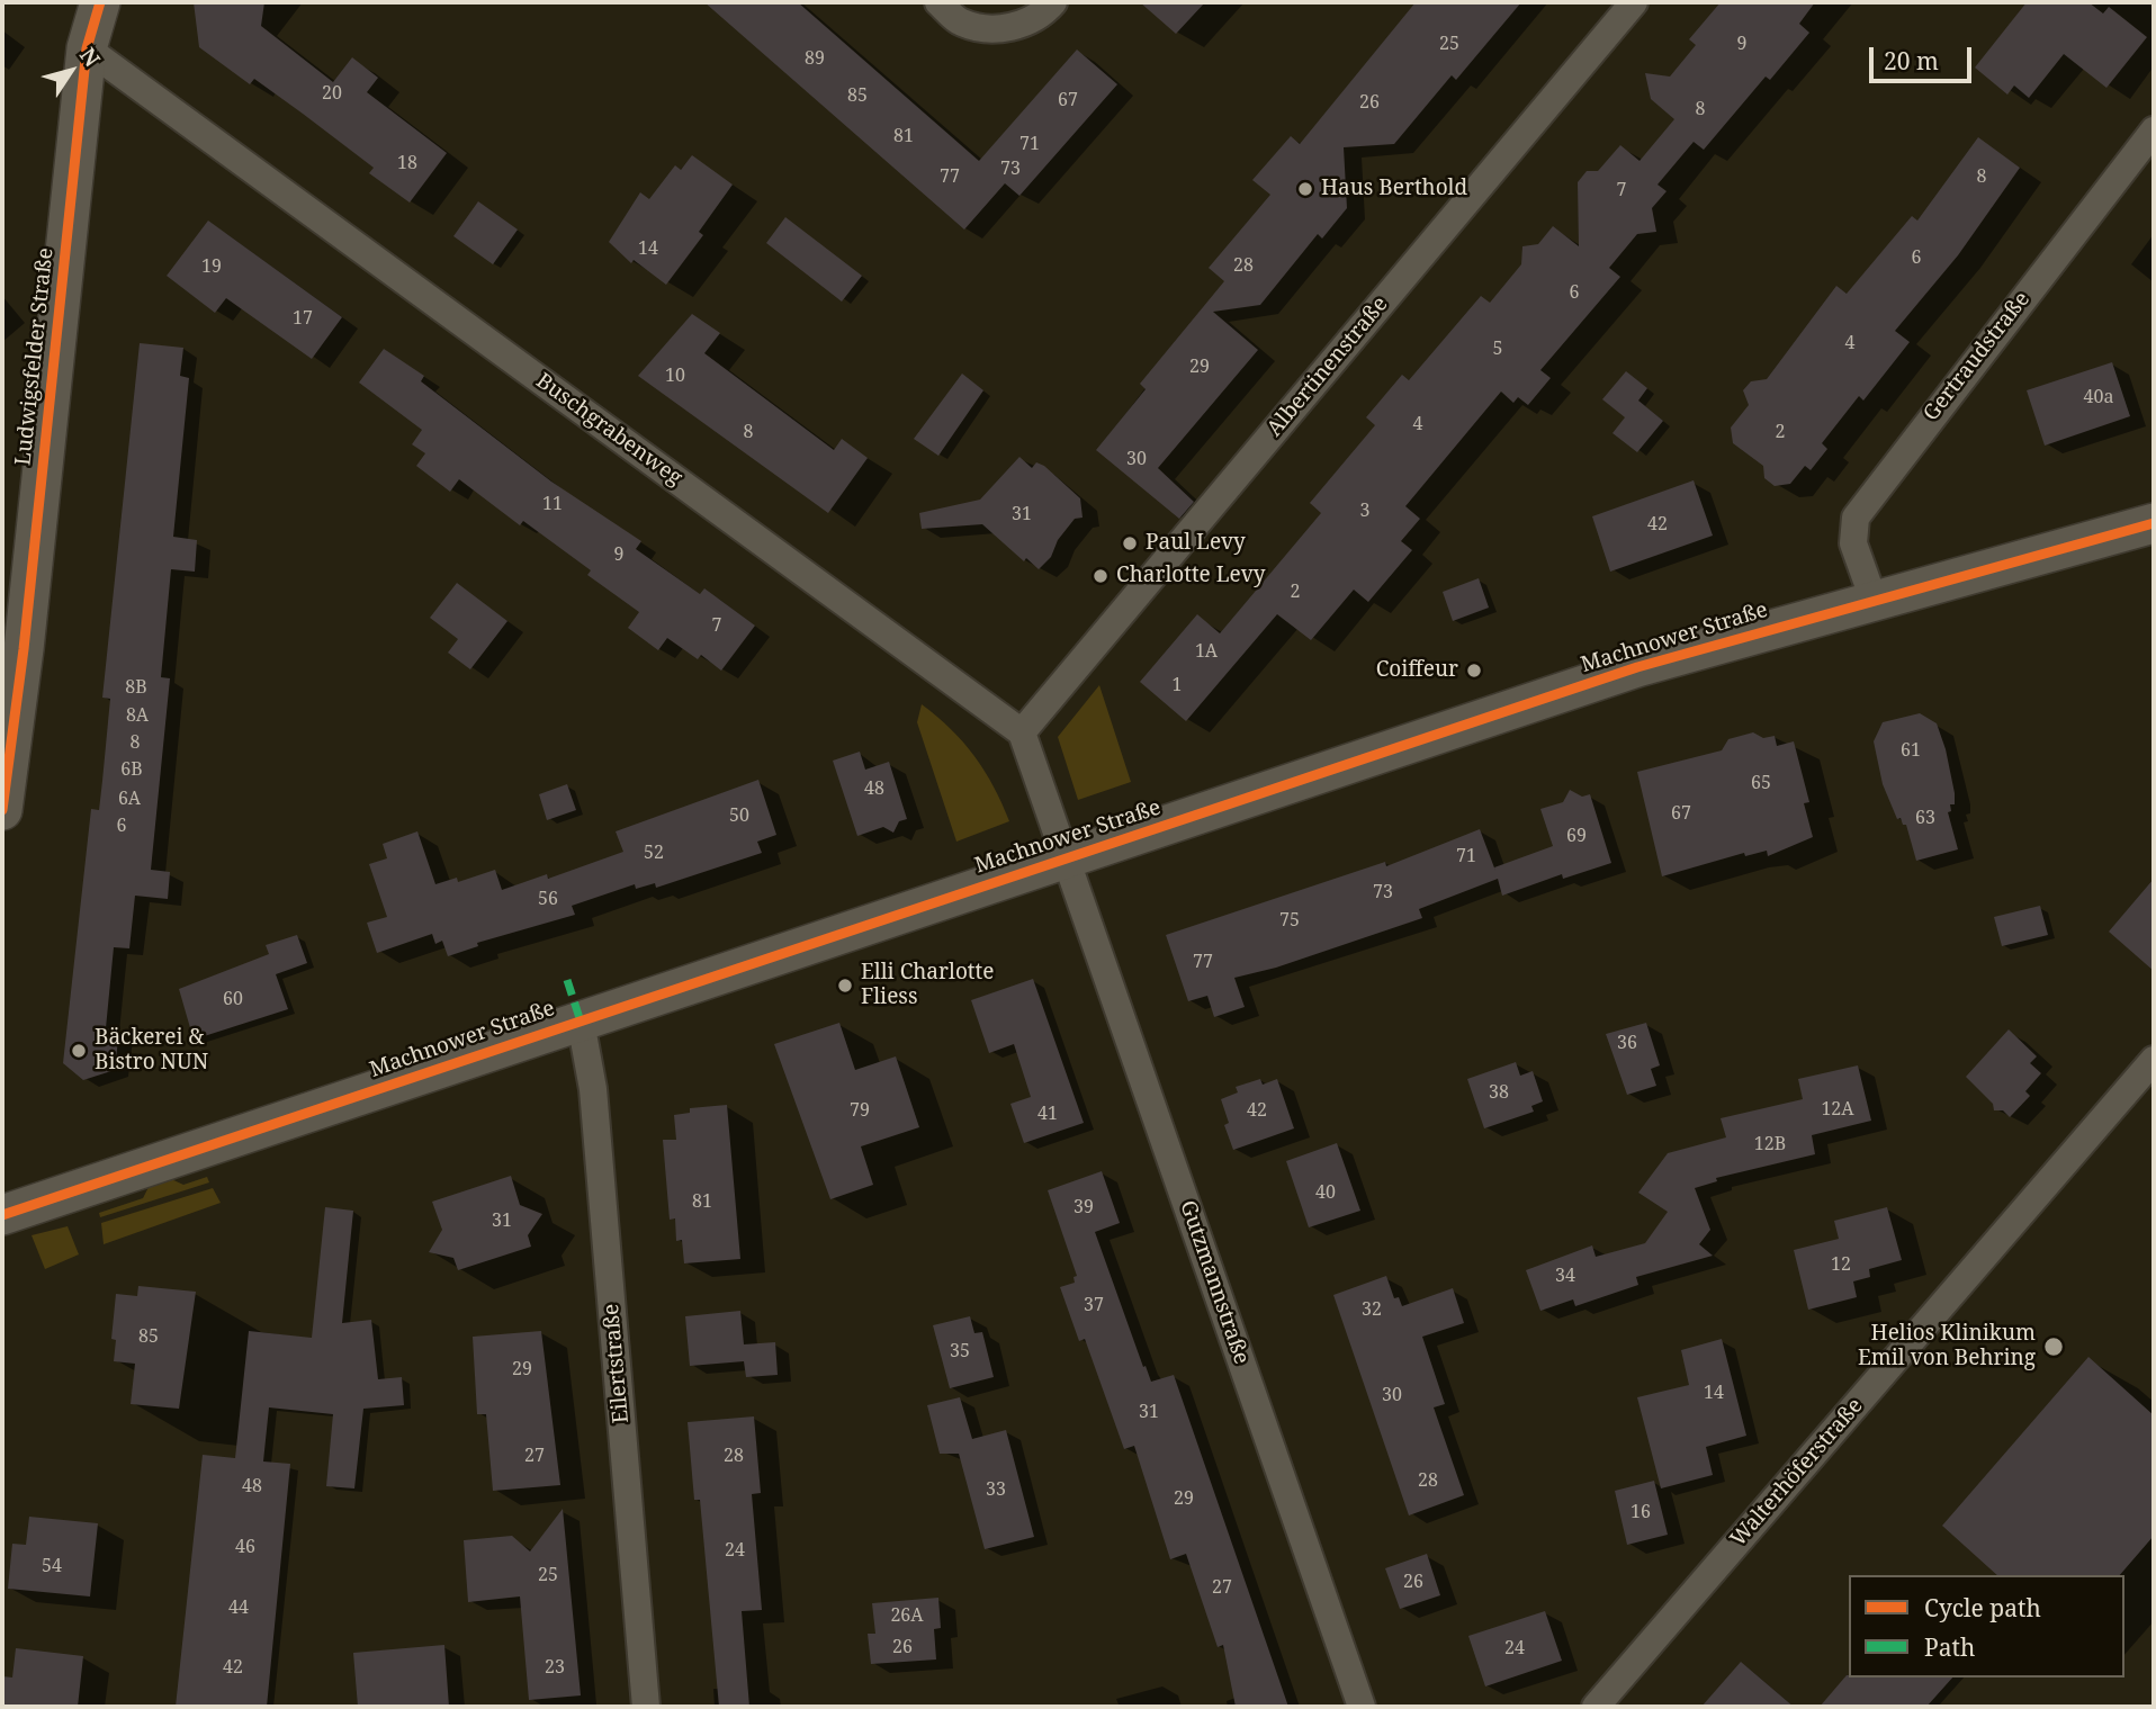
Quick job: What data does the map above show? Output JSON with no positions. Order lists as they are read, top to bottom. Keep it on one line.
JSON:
{"streets":{"main road":["Ludwigsfelder Straße","Machnower Straße"],"street":["Gertraudstraße","Albertinenstraße","Buschgrabenweg","Gutzmannstraße","Eilertstraße","Walterhöferstraße"]},"crossings":[["Ludwigsfelder Straße","Buschgrabenweg"],["Gertraudstraße","Machnower Straße"],["Albertinenstraße","Buschgrabenweg"],["Machnower Straße","Gutzmannstraße"],["Machnower Straße","Eilertstraße"]],"places":["Haus Berthold","Paul Levy","Charlotte Levy","Coiffeur","Elli Charlotte Fliess","Bäckerei & Bistro NUN","Helios Klinikum Emil von Behring"],"house_numbers":["25","9","89","20","85","67","26","8","81","71","18","73","77","8","7","14","6","28","19","6","17","4","5","29","10","40a","4","8","2","30","11","3","31","42","9","2","7","1A","1","8B","8A","8","61","6B","65","48","6A","67","50","63","6","69","52","71","73","56","75","77","60","36","38","12A","79","42","41","12B","40","81","39","31","12","34","37","32","85","35","29","14","30","31","27","28","28","48","33","29","16","46","24","54","25","26","27","44","26A","26","24","42","23"],"legend":["Cycle path","Path"],"scale_bar":"20 m","north":"top right"}
